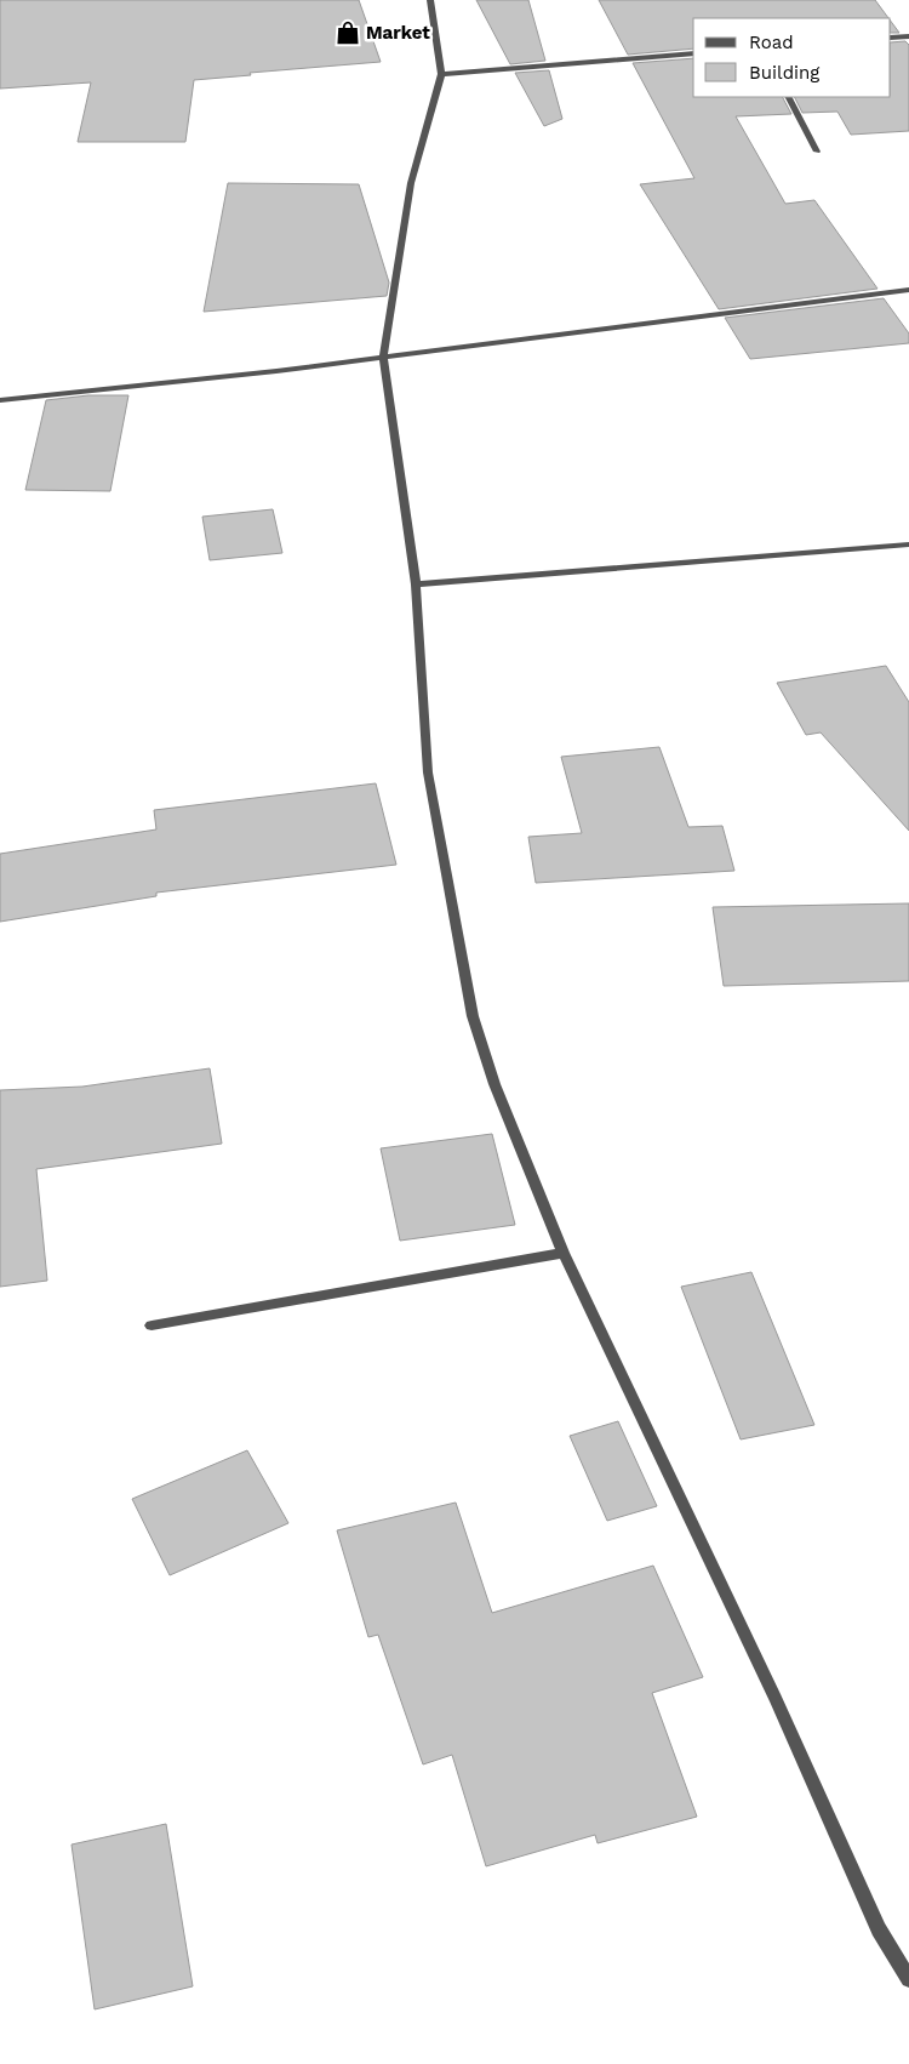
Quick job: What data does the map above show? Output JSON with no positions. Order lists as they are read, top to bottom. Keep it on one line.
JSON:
{"places":{"shop":["Market"]},"legend":["Road","Building"]}
